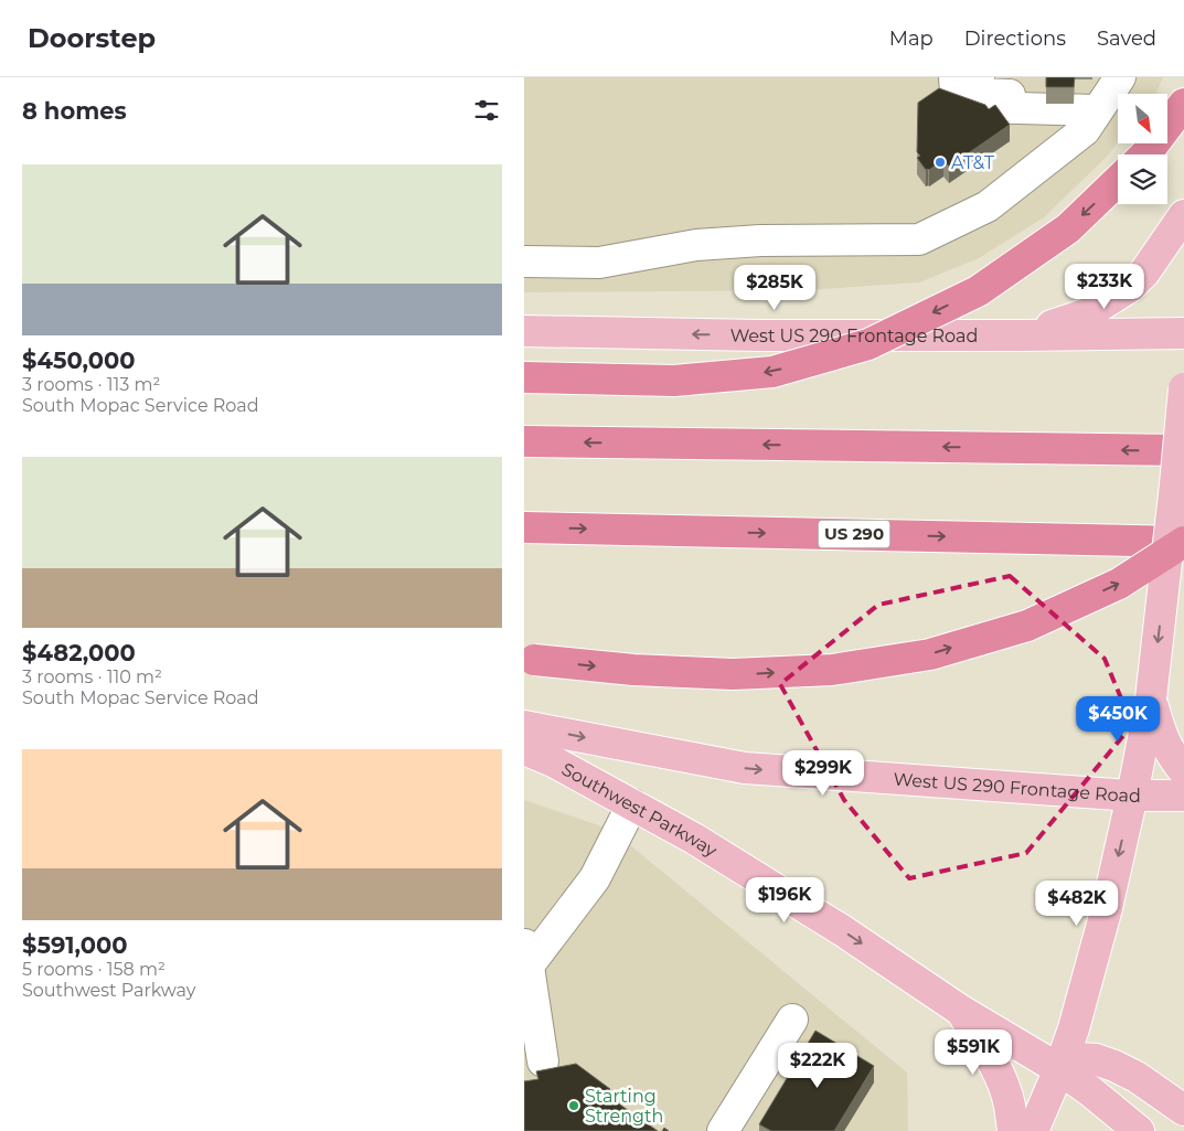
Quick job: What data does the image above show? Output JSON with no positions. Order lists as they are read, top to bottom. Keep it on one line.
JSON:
{"streets":{"highway":["US 290"],"main road":["West US 290 Frontage Road","Southwest Parkway"]},"one_way":["Southwest Parkway"],"places":["AT&T","Starting Strength"],"north":"bottom right","page":{"header":"Doorstep","nav":["Map","Directions","Saved"],"heading":"8 homes","list":[{"name":"$450,000","note":"3 rooms · 113 m² · South Mopac Service Road"},{"name":"$482,000","note":"3 rooms · 110 m² · South Mopac Service Road"},{"name":"$591,000","note":"5 rooms · 158 m² · Southwest Parkway"}],"price":["$233K","$285K","$450K","$299K","$196K","$482K","$591K","$222K"]}}
